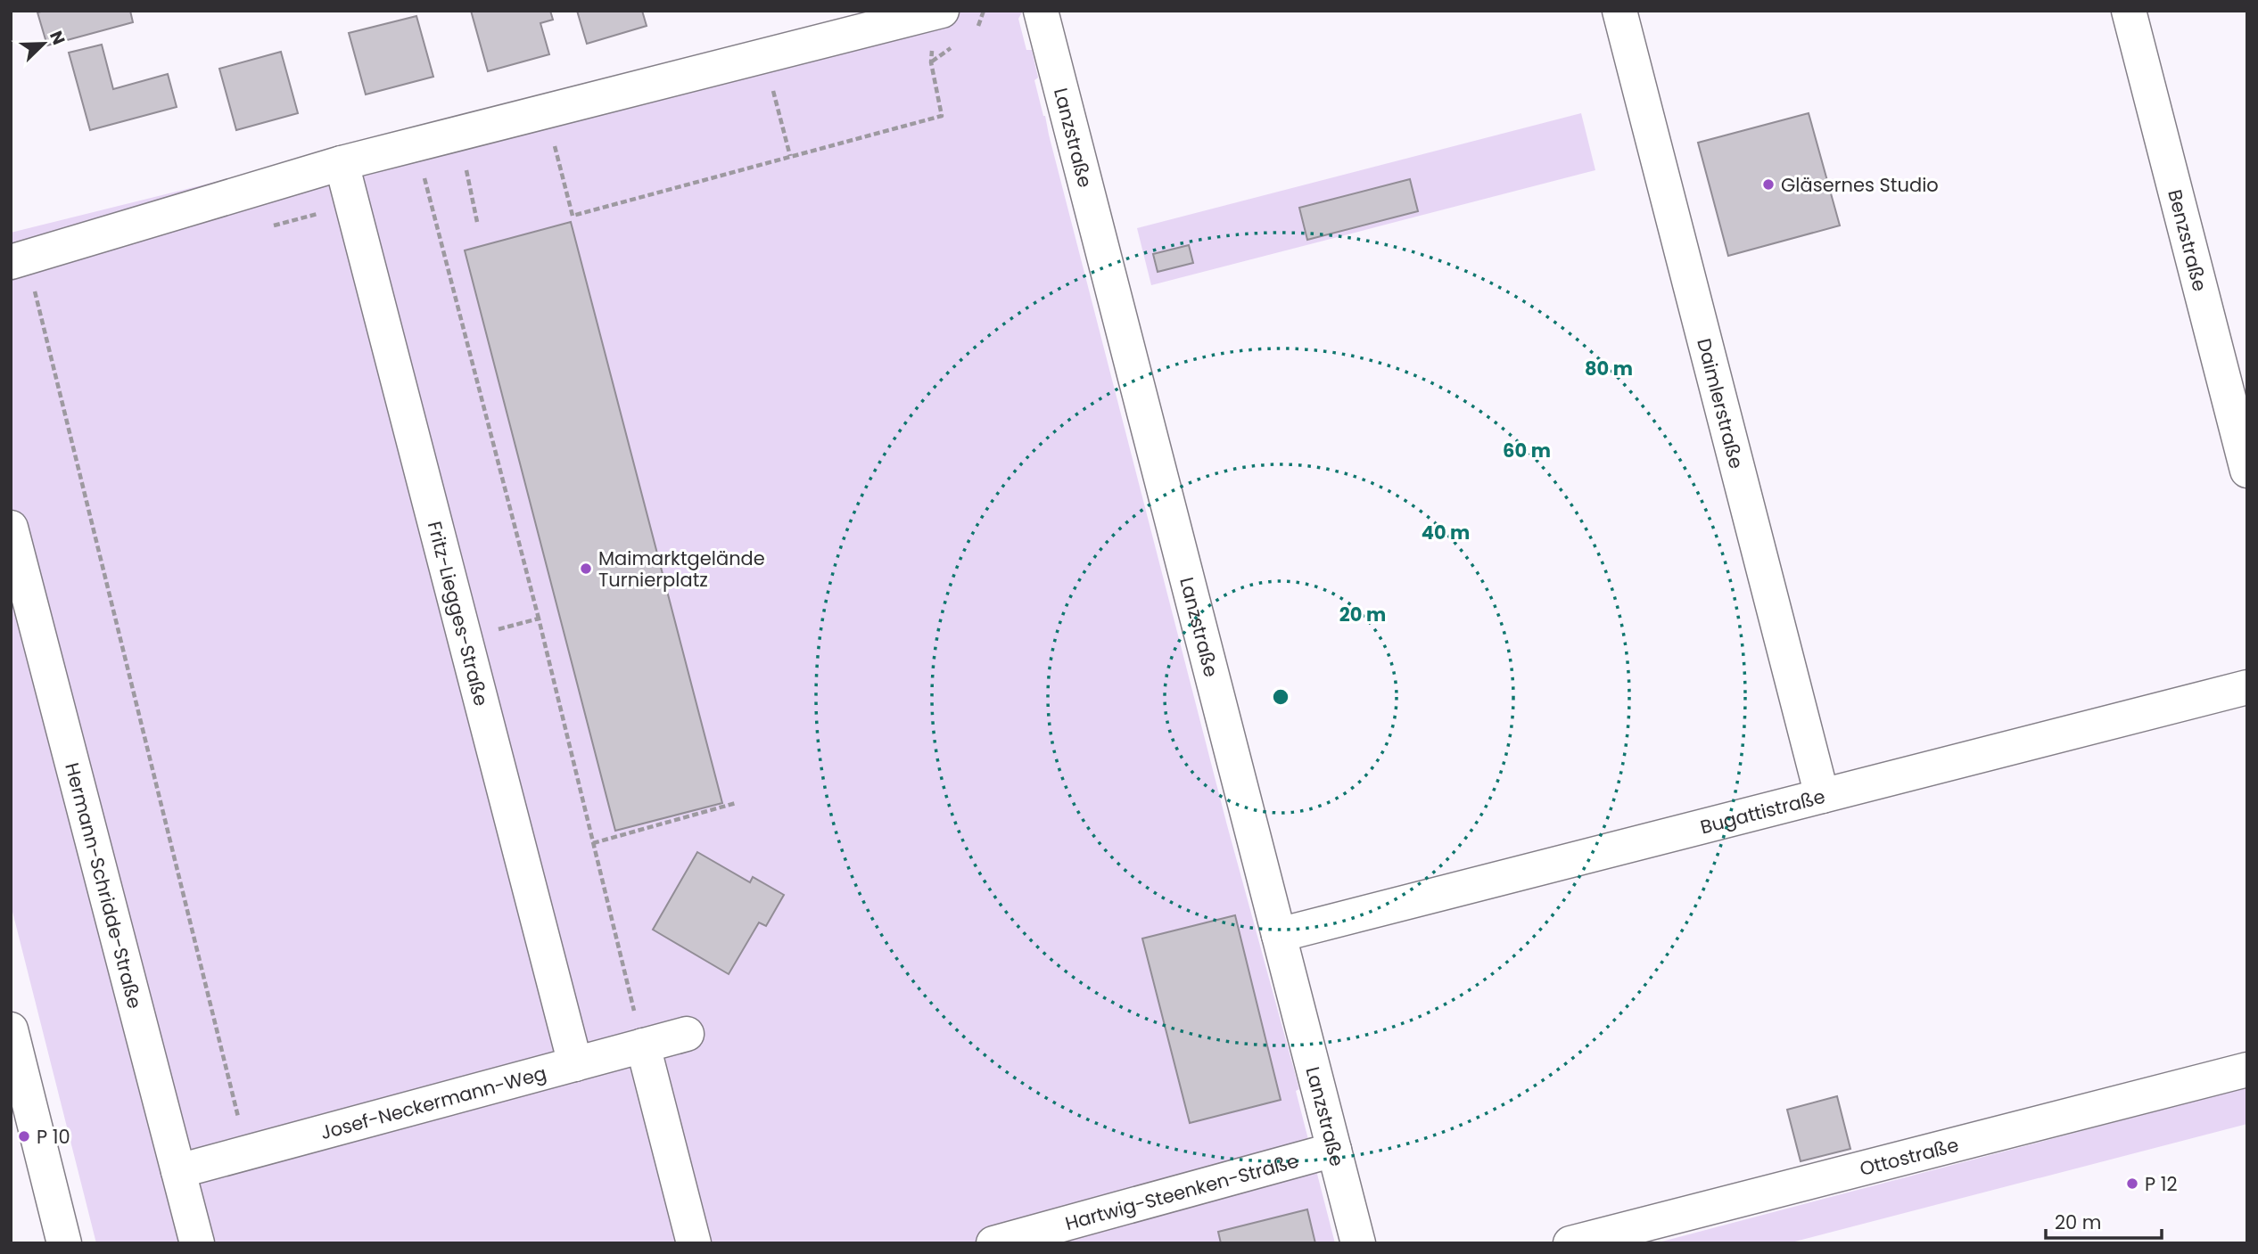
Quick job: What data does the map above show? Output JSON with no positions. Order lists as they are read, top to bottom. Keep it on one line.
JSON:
{"streets":{"lane":["Lanzstraße","Benzstraße","Daimlerstraße","Fritz-Liegges-Straße","Bugattistraße","Hermann-Schridde-Straße","Josef-Neckermann-Weg","Ottostraße","Hartwig-Steenken-Straße"]},"crossings":[["Lanzstraße","Bugattistraße"],["Lanzstraße","Hartwig-Steenken-Straße"],["Daimlerstraße","Bugattistraße"],["Fritz-Liegges-Straße","Josef-Neckermann-Weg"],["Hermann-Schridde-Straße","Josef-Neckermann-Weg"]],"places":["Gläsernes Studio","Maimarktgelände Turnierplatz","P 10","P 12"],"scale_bar":"20 m","north":"top right","rings":["80 m","60 m","40 m","20 m"]}
